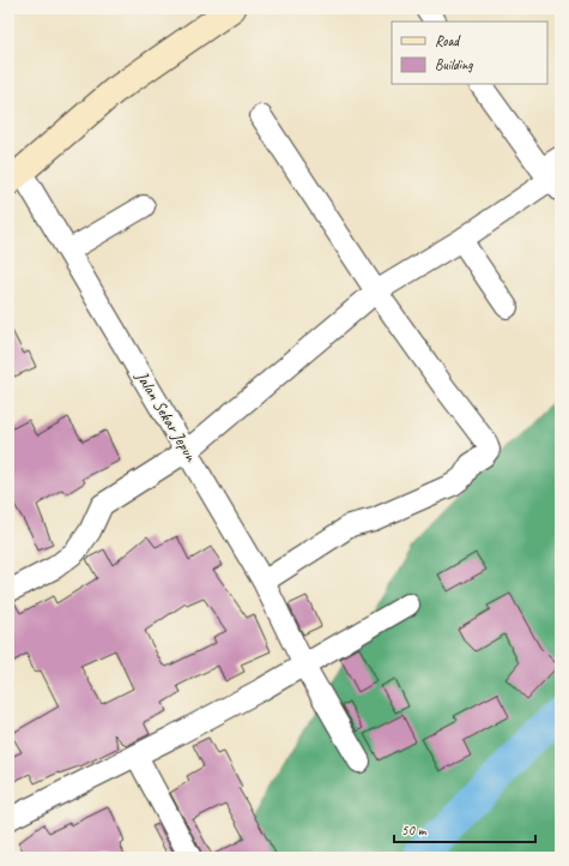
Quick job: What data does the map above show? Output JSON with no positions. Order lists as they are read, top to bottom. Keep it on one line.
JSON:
{"streets":{"street":["Jalan Sekar Jepun"]},"legend":["Road","Building"],"scale_bar":"50 m"}
